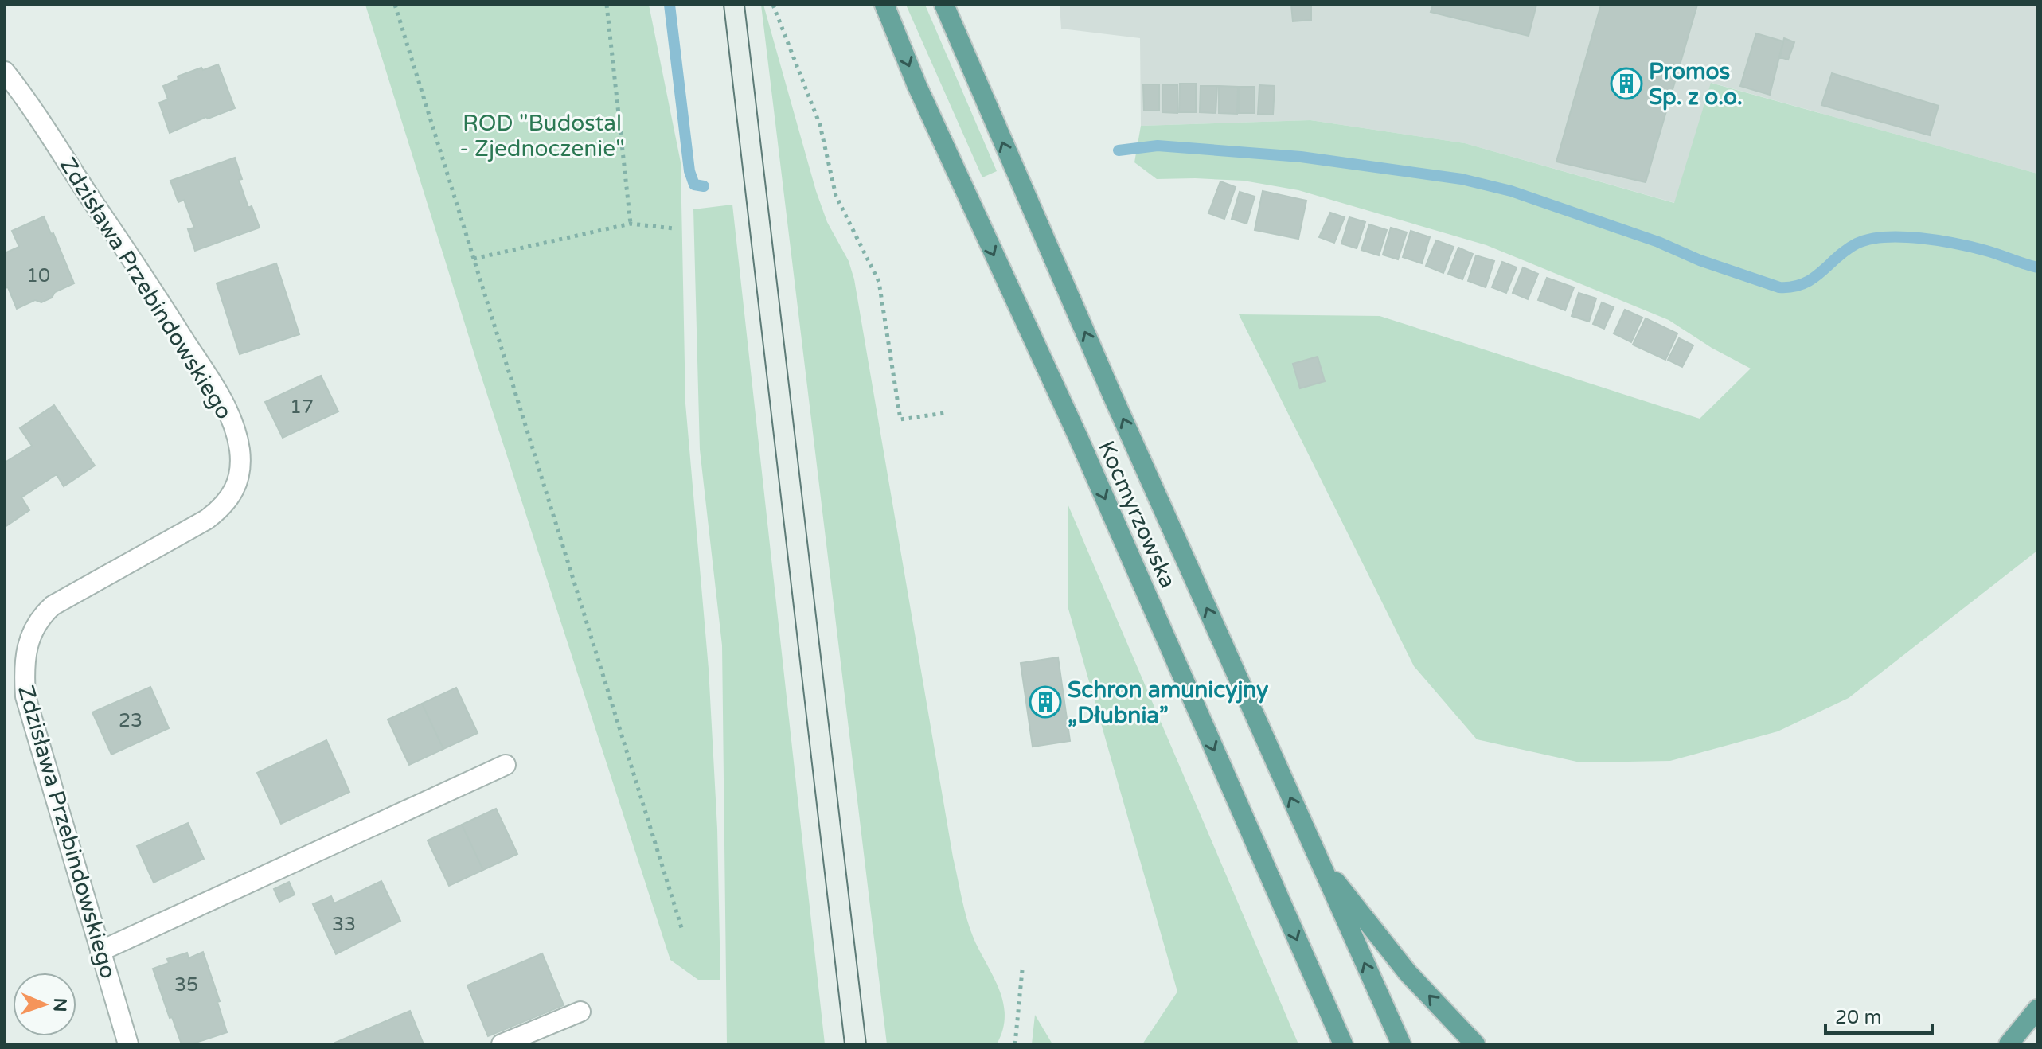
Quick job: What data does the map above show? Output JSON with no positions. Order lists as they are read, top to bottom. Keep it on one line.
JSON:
{"streets":{"main road":["Kocmyrzowska"],"street":["Zdzisława Przebindowskiego"]},"parks":["ROD \"Budostal - Zjednoczenie\""],"places":{"building":["Promos Sp. z o.o.","Schron amunicyjny „Dłubnia”"]},"house_numbers":["10","17","23","33","35"],"scale_bar":"20 m","north":"right"}
